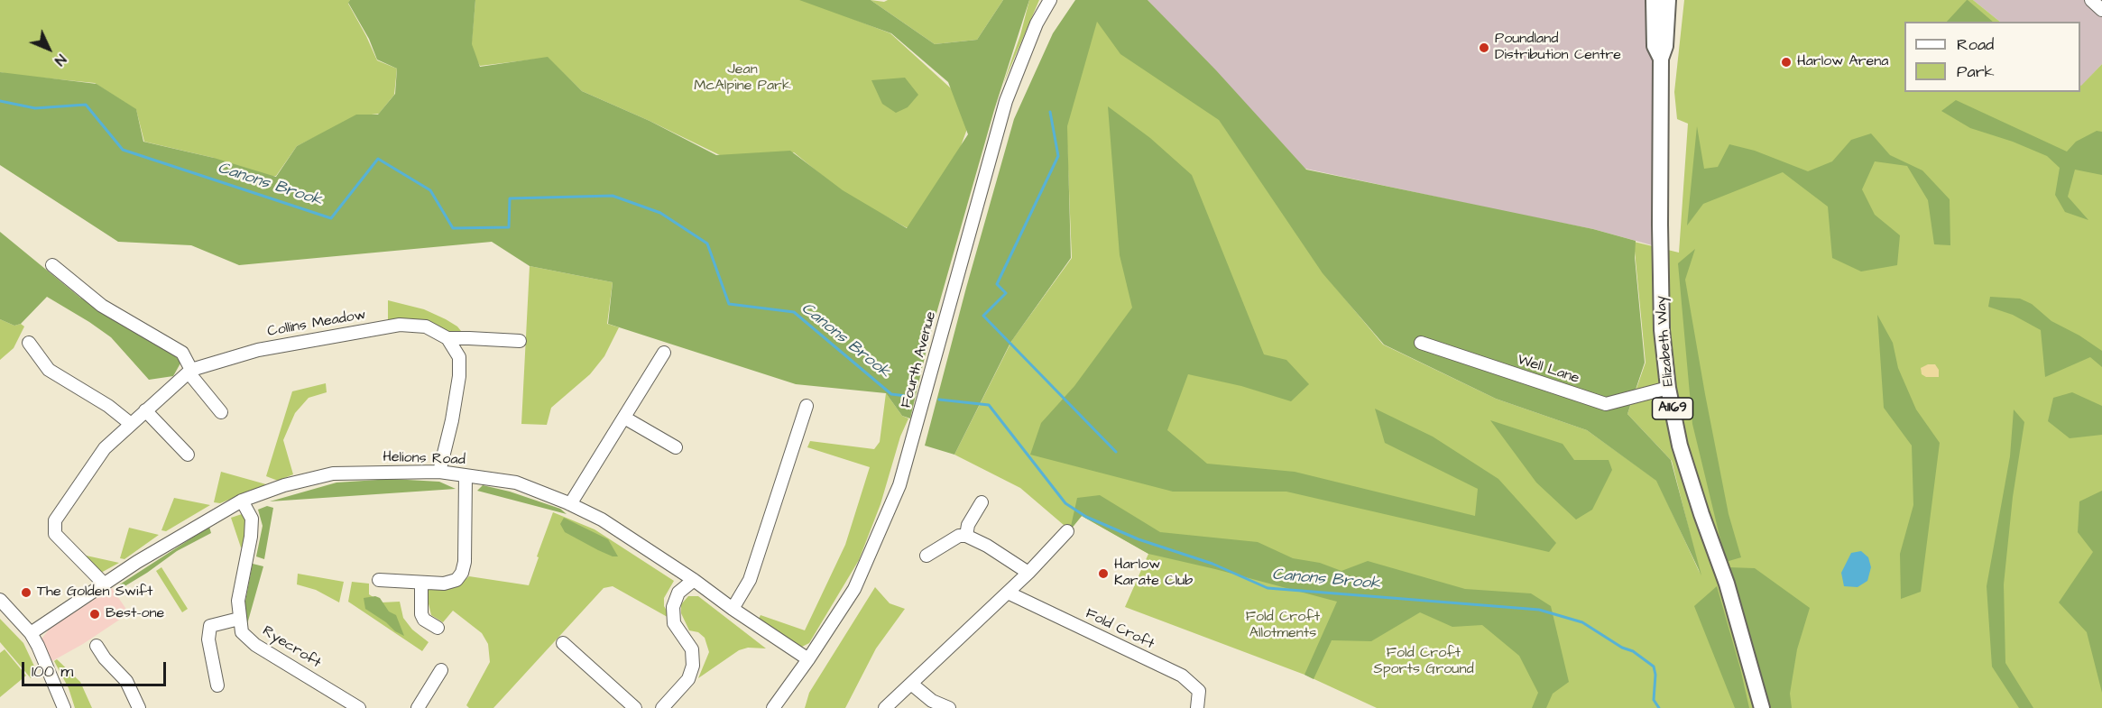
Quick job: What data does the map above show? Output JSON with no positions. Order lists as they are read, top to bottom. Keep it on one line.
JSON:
{"streets":{"main road":["Elizabeth Way","A1169"],"street":["Collins Meadow","Fourth Avenue","Well Lane","Helions Road","Fold Croft","Ryecroft"]},"crossings":[["Collins Meadow","Helions Road"],["Elizabeth Way","Well Lane"],["Fourth Avenue","Helions Road"]],"water":["Canons Brook"],"parks":["Jean McAlpine Park","Fold Croft Allotments","Fold Croft Sports Ground"],"places":["Poundland Distribution Centre","Harlow Arena","Harlow Karate Club","The Golden Swift","Best-one"],"legend":["Road","Park"],"scale_bar":"100 m","north":"bottom right"}
